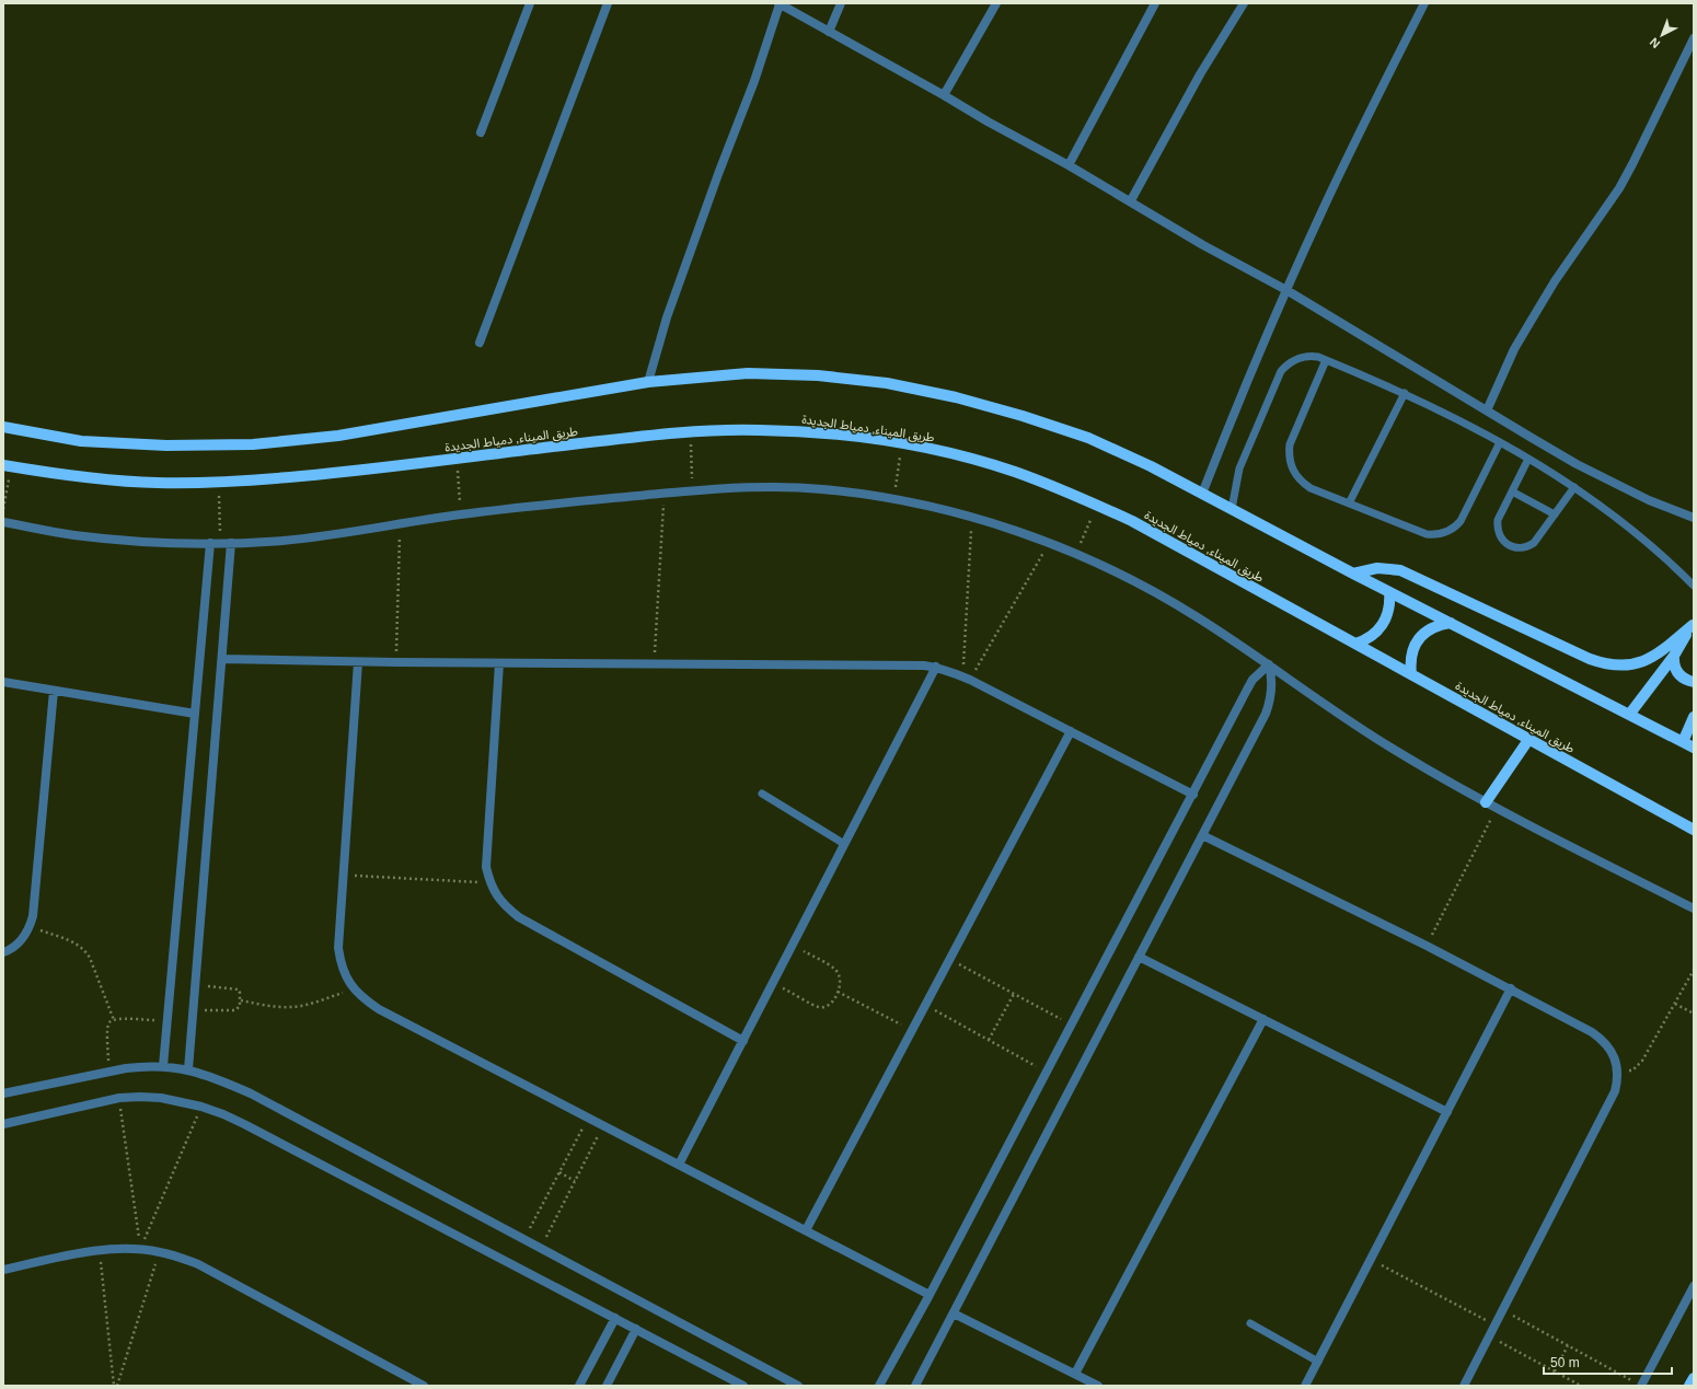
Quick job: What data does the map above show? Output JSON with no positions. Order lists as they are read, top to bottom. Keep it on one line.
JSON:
{"streets":{"main road":["طريق الميناء, دمياط الجديدة"]},"scale_bar":"50 m","north":"bottom left"}
